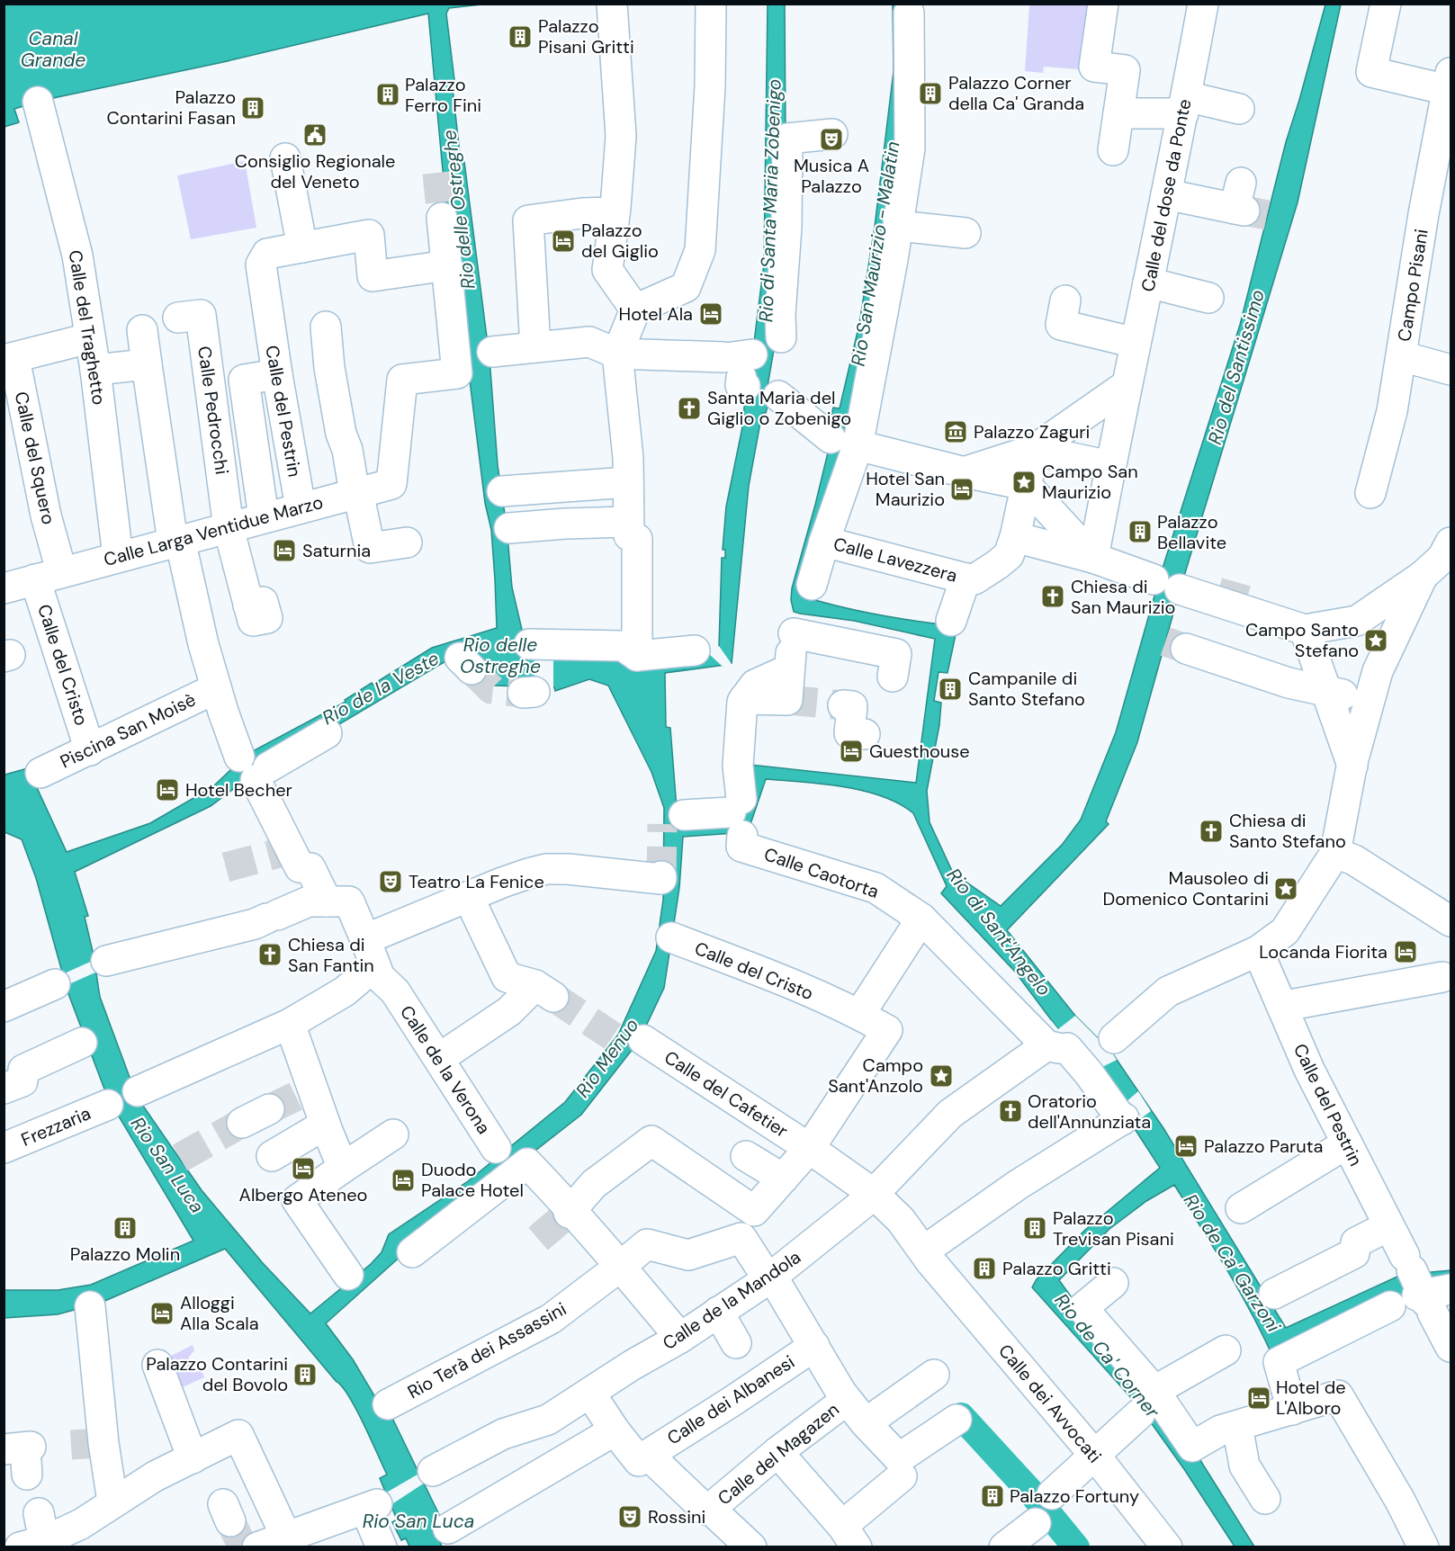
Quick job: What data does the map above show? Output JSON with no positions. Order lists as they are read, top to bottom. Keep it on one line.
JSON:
{"streets":{"street":["Calle del dose da Ponte","Campo Pisani","Calle del Traghetto","Calle Pedrocchi","Calle del Pestrin","Calle del Squero","Calle Larga Ventidue Marzo","Calle Lavezzera","Calle del Cristo","Piscina San Moisè","Calle Caotorta","Calle de la Verona","Calle del Cafetier","Frezzaria","Calle de la Mandola","Rio Terà dei Assassini","Calle dei Albanesi","Calle dei Avvocati","Calle del Magazen"]},"crossings":[["Calle del Traghetto","Calle Larga Ventidue Marzo"],["Calle Pedrocchi","Calle Larga Ventidue Marzo"],["Calle del Pestrin","Calle Larga Ventidue Marzo"],["Calle Larga Ventidue Marzo","Calle del Cristo"],["Calle del Cristo","Piscina San Moisè"],["Calle del Cristo","Calle del Cafetier"],["Calle del Cafetier","Calle de la Mandola"],["Calle del Cafetier","Calle dei Avvocati"],["Calle de la Mandola","Rio Terà dei Assassini"],["Calle de la Mandola","Calle dei Avvocati"]],"water":["Canal Grande","Rio di Santa Maria Zobenigo","Rio delle Ostreghe","Rio San Maurizio - Malatin","Rio del Santissimo","Rio de la Veste","Rio di Sant'Angelo","Rio Menuo","Rio San Luca","Rio de Ca' Garzoni","Rio de Ca' Corner"],"places":{"building":["Palazzo Pisani Gritti","Palazzo Corner della Ca' Granda","Palazzo Ferro Fini","Palazzo Contarini Fasan","Palazzo Bellavite","Campanile di Santo Stefano","Palazzo Molin","Palazzo Trevisan Pisani","Palazzo Gritti","Palazzo Contarini del Bovolo","Palazzo Fortuny"],"public building":["Consiglio Regionale del Veneto"],"theatre":["Musica A Palazzo","Teatro La Fenice","Rossini"],"hotel":["Palazzo del Giglio","Hotel Ala","Hotel San Maurizio","Saturnia","Guesthouse","Hotel Becher","Locanda Fiorita","Palazzo Paruta","Albergo Ateneo","Duodo Palace Hotel","Alloggi Alla Scala","Hotel de L'Alboro"],"church":["Santa Maria del Giglio o Zobenigo","Chiesa di San Maurizio","Chiesa di Santo Stefano","Chiesa di San Fantin","Oratorio dell'Annunziata"],"museum":["Palazzo Zaguri"],"place":["Campo San Maurizio","Campo Santo Stefano","Mausoleo di Domenico Contarini","Campo Sant'Anzolo"]}}
